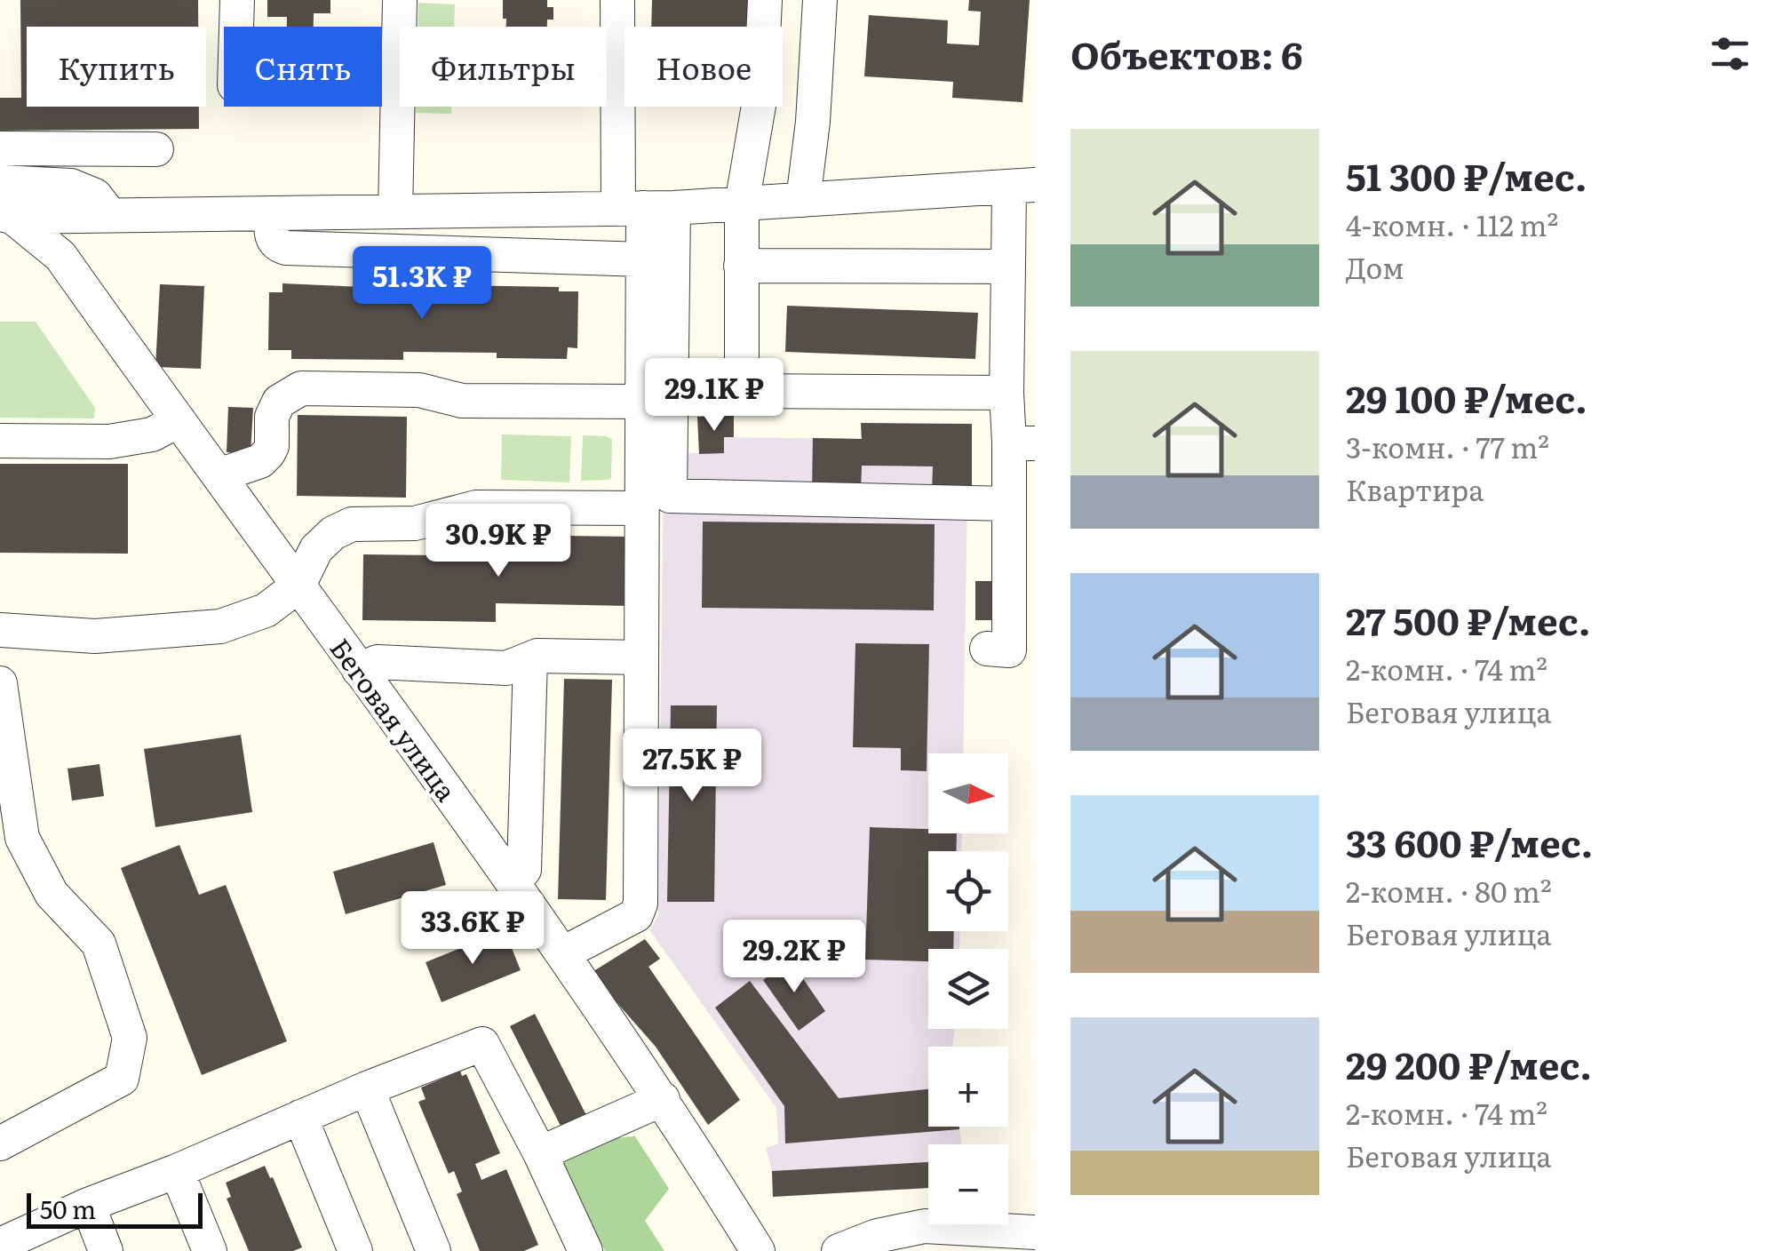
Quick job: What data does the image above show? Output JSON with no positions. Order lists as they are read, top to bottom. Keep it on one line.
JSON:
{"streets":{"street":["Беговая улица"]},"scale_bar":"50 m","north":"right","page":{"heading":"Объектов: 6","chip":["Купить","Снять","Фильтры","Новое"],"list":[{"name":"51 300 ₽/мес.","note":"4-комн. · 112 m² · Дом"},{"name":"29 100 ₽/мес.","note":"3-комн. · 77 m² · Квартира"},{"name":"27 500 ₽/мес.","note":"2-комн. · 74 m² · Беговая улица"},{"name":"33 600 ₽/мес.","note":"2-комн. · 80 m² · Беговая улица"},{"name":"29 200 ₽/мес.","note":"2-комн. · 74 m² · Беговая улица"}],"price":["51.3K ₽","29.1K ₽","30.9K ₽","27.5K ₽","33.6K ₽","29.2K ₽"],"map_buttons":["+","−"],"scale":"50 m"}}
